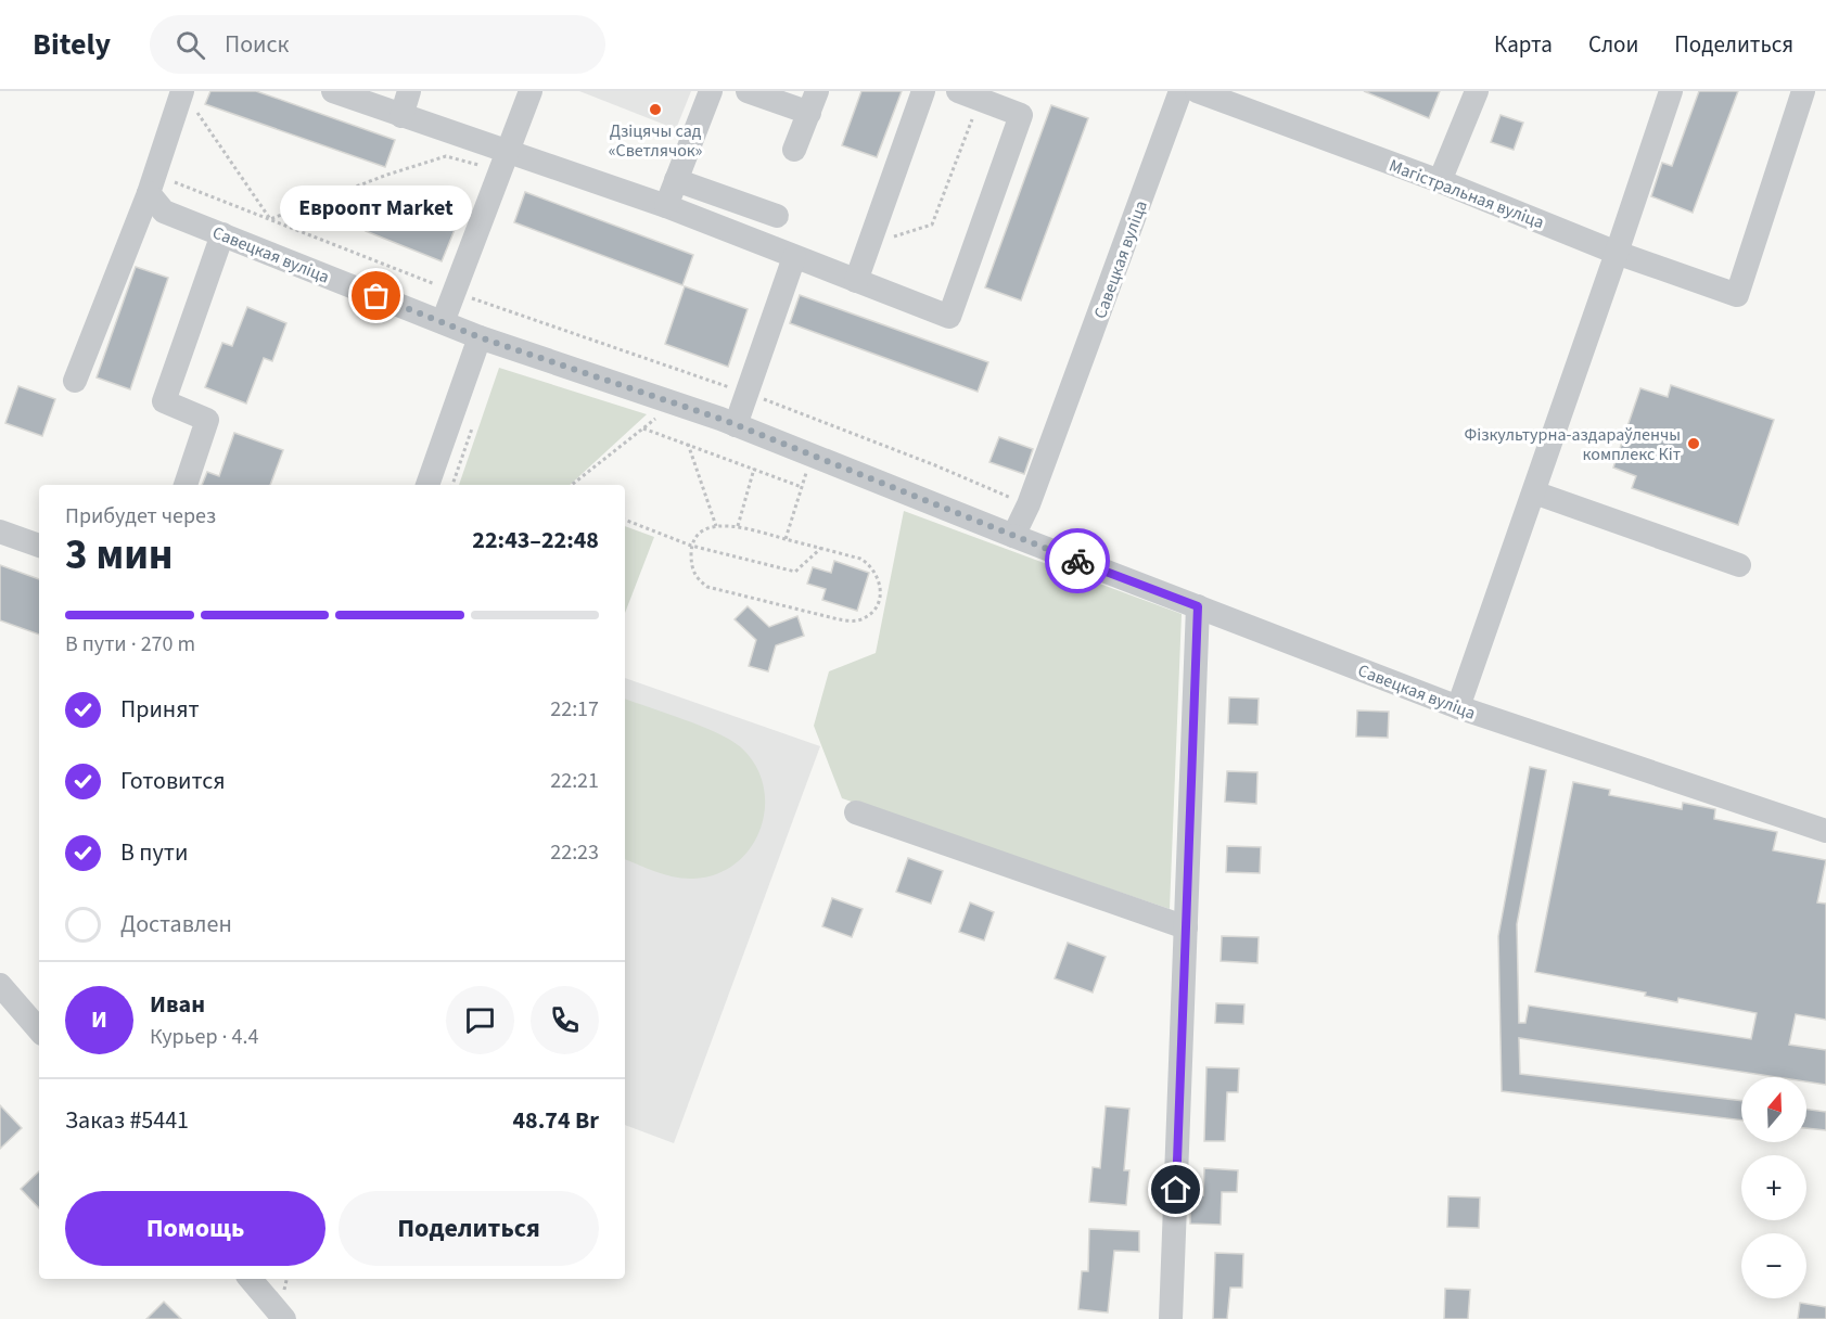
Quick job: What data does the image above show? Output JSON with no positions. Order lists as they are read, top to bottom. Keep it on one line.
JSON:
{"streets":{"street":["Магістральная вуліца","Савецкая вуліца"]},"places":["Дзіцячы сад «Светлячок»","Евроопт Market","Фізкультурна-аздараўленчы комплекс Кіт"],"north":"top","page":{"header":"Bitely","search":"Поиск","nav":["Карта","Слои","Поделиться"],"bubble":"Евроопт Market","heading":["3 мин","Прибудет через","22:43–22:48"],"panel":["Иван","Курьер · 4.4","Заказ #5441","48.74 Br"],"bar":"В пути · 270 m","list":[["Принят","22:17"],["Готовится","22:21"],["В пути","22:23"],"Доставлен"],"round":"И","map_buttons":["+","−"],"buttons":["Помощь","Поделиться"]}}
